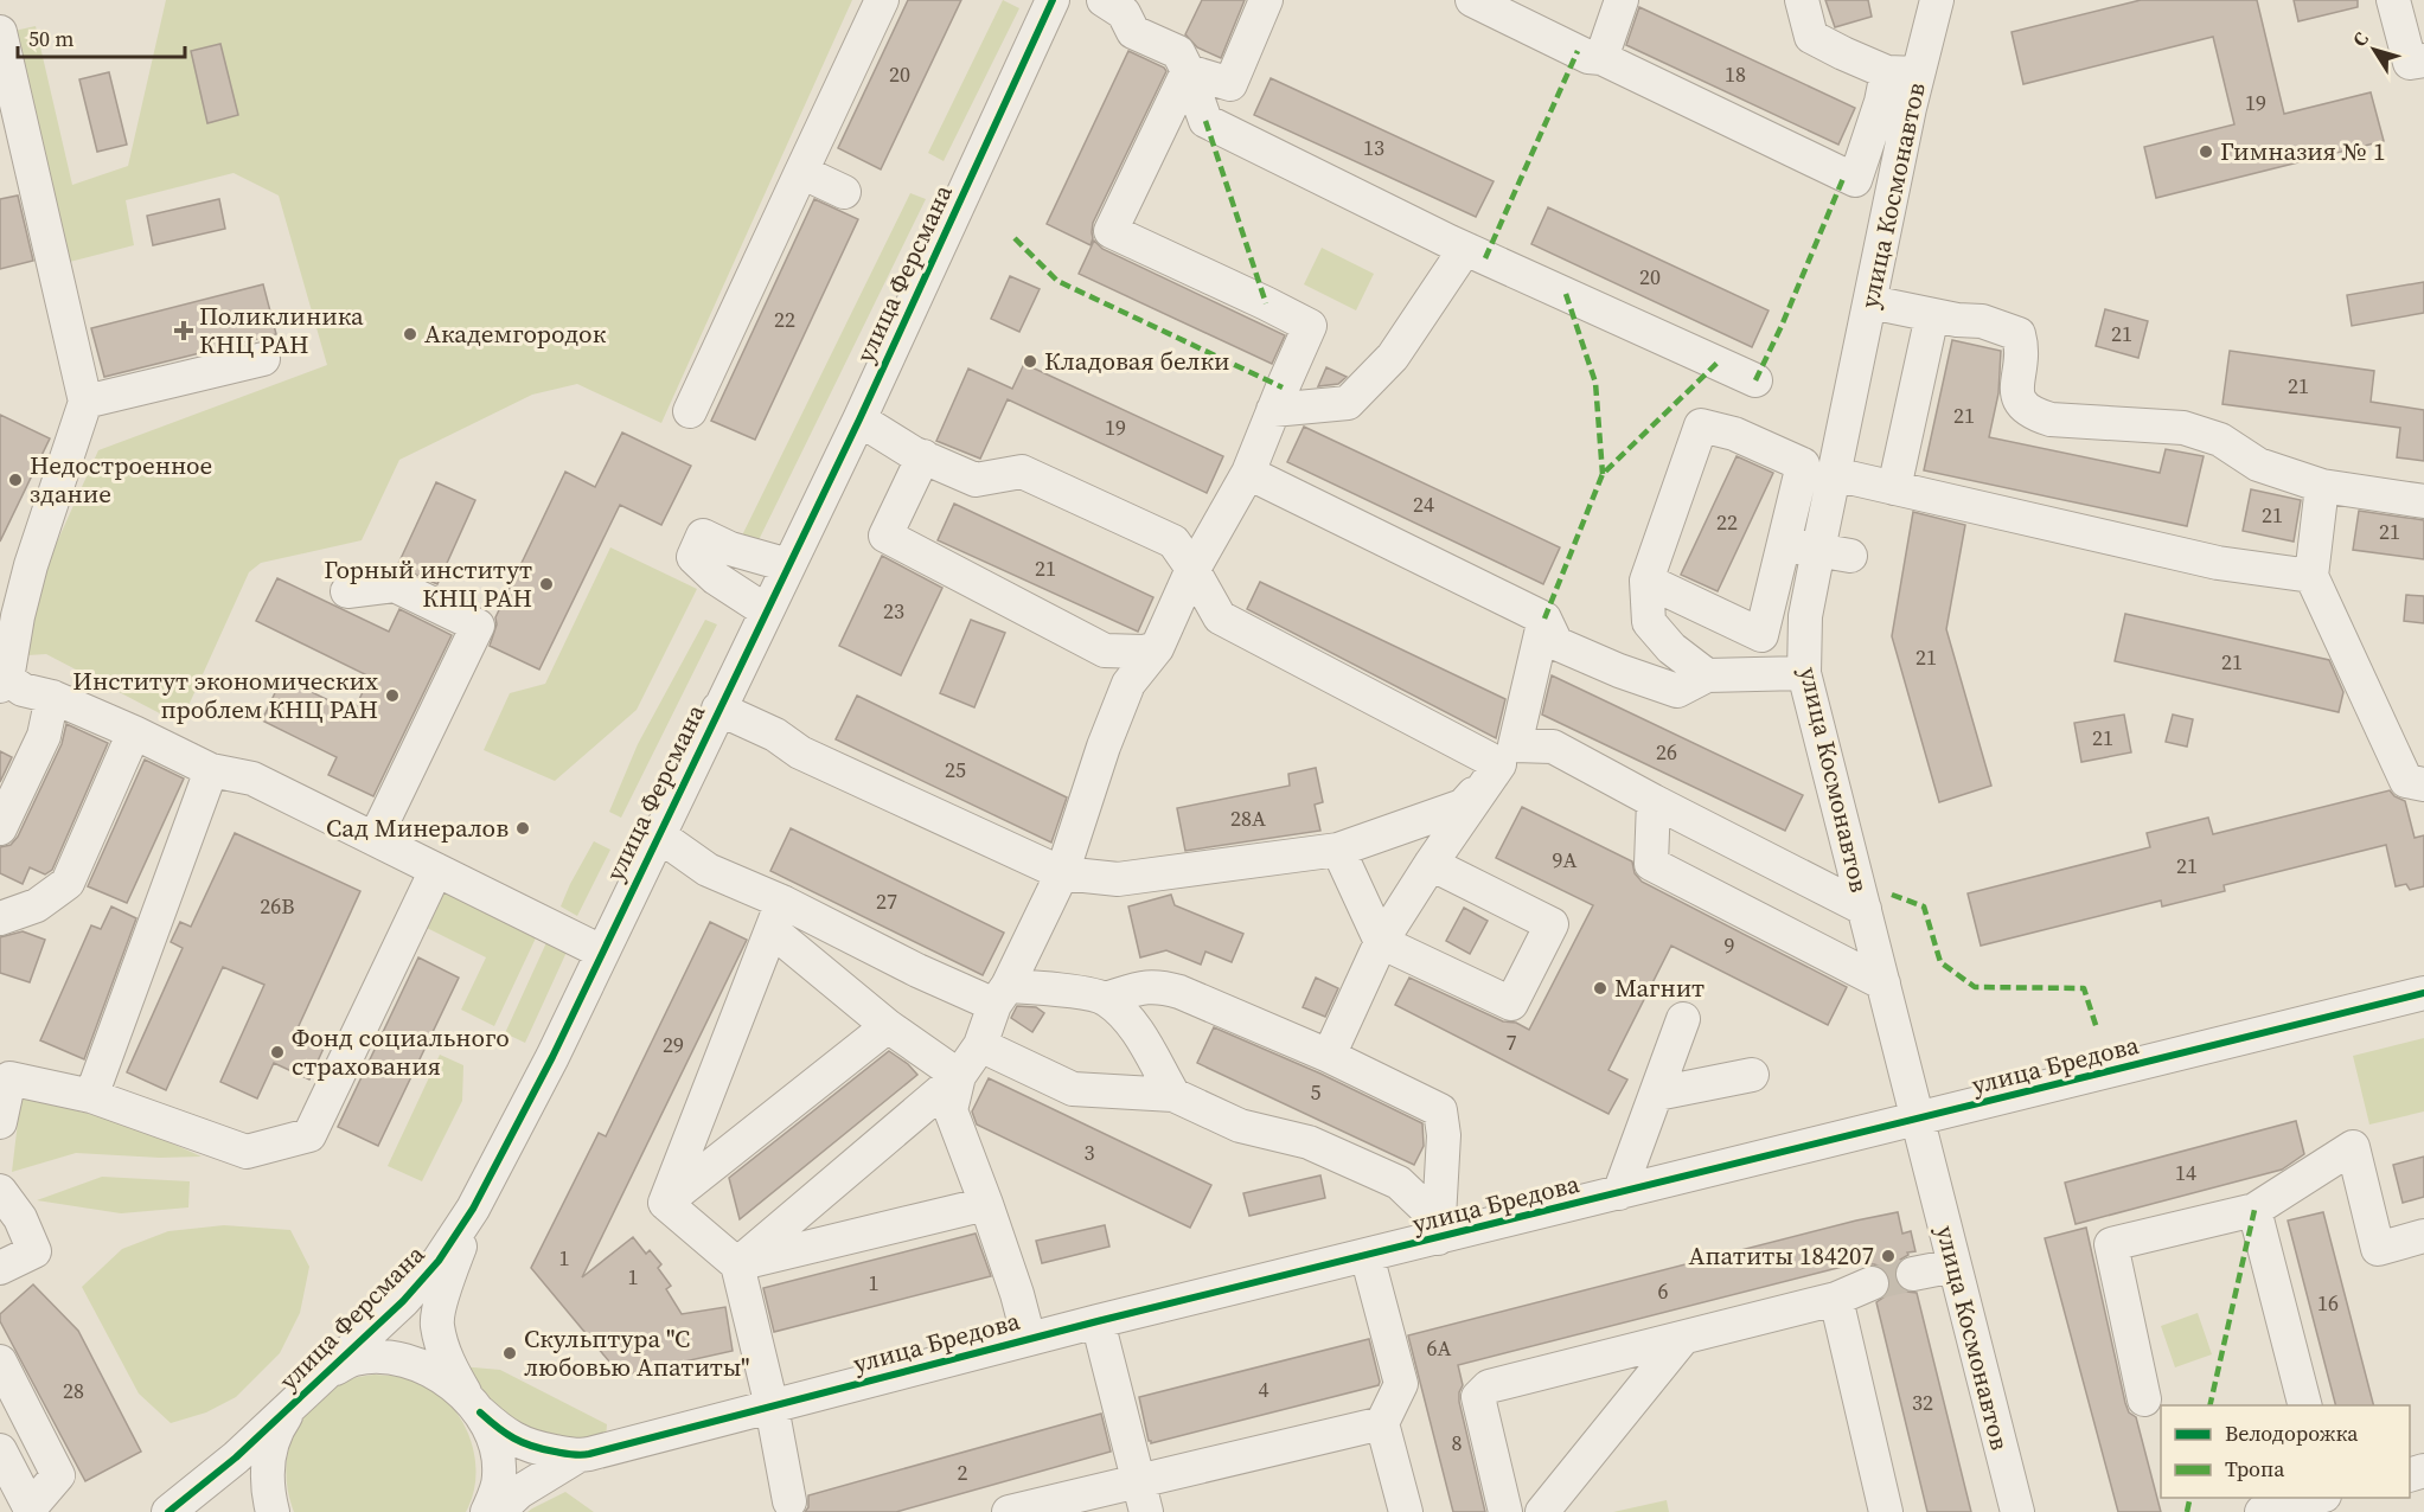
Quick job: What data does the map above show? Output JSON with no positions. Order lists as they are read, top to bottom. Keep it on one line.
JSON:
{"streets":{"street":["улица Космонавтов","улица Ферсмана","улица Бредова"]},"crossings":[["улица Космонавтов","улица Бредова"]],"places":{"other":["Гимназия № 1","Академгородок","Кладовая белки","Недостроенное здание","Горный институт КНЦ РАН","Институт экономических проблем КНЦ РАН","Сад Минералов","Магнит","Фонд социального страхования","Апатиты 184207","Скульптура \"С любовью Апатиты\""],"health":["Поликлиника КНЦ РАН"]},"house_numbers":["20","18","19","13","20","22","21","21","21","19","24","21","22","21","21","23","21","21","21","26","25","28А","9А","21","27","26В","9","7","29","5","3","14","1","1","1","6","16","6А","4","28","32","8","2"],"legend":["Велодорожка","Тропа"],"scale_bar":"50 m","north":"top left"}
